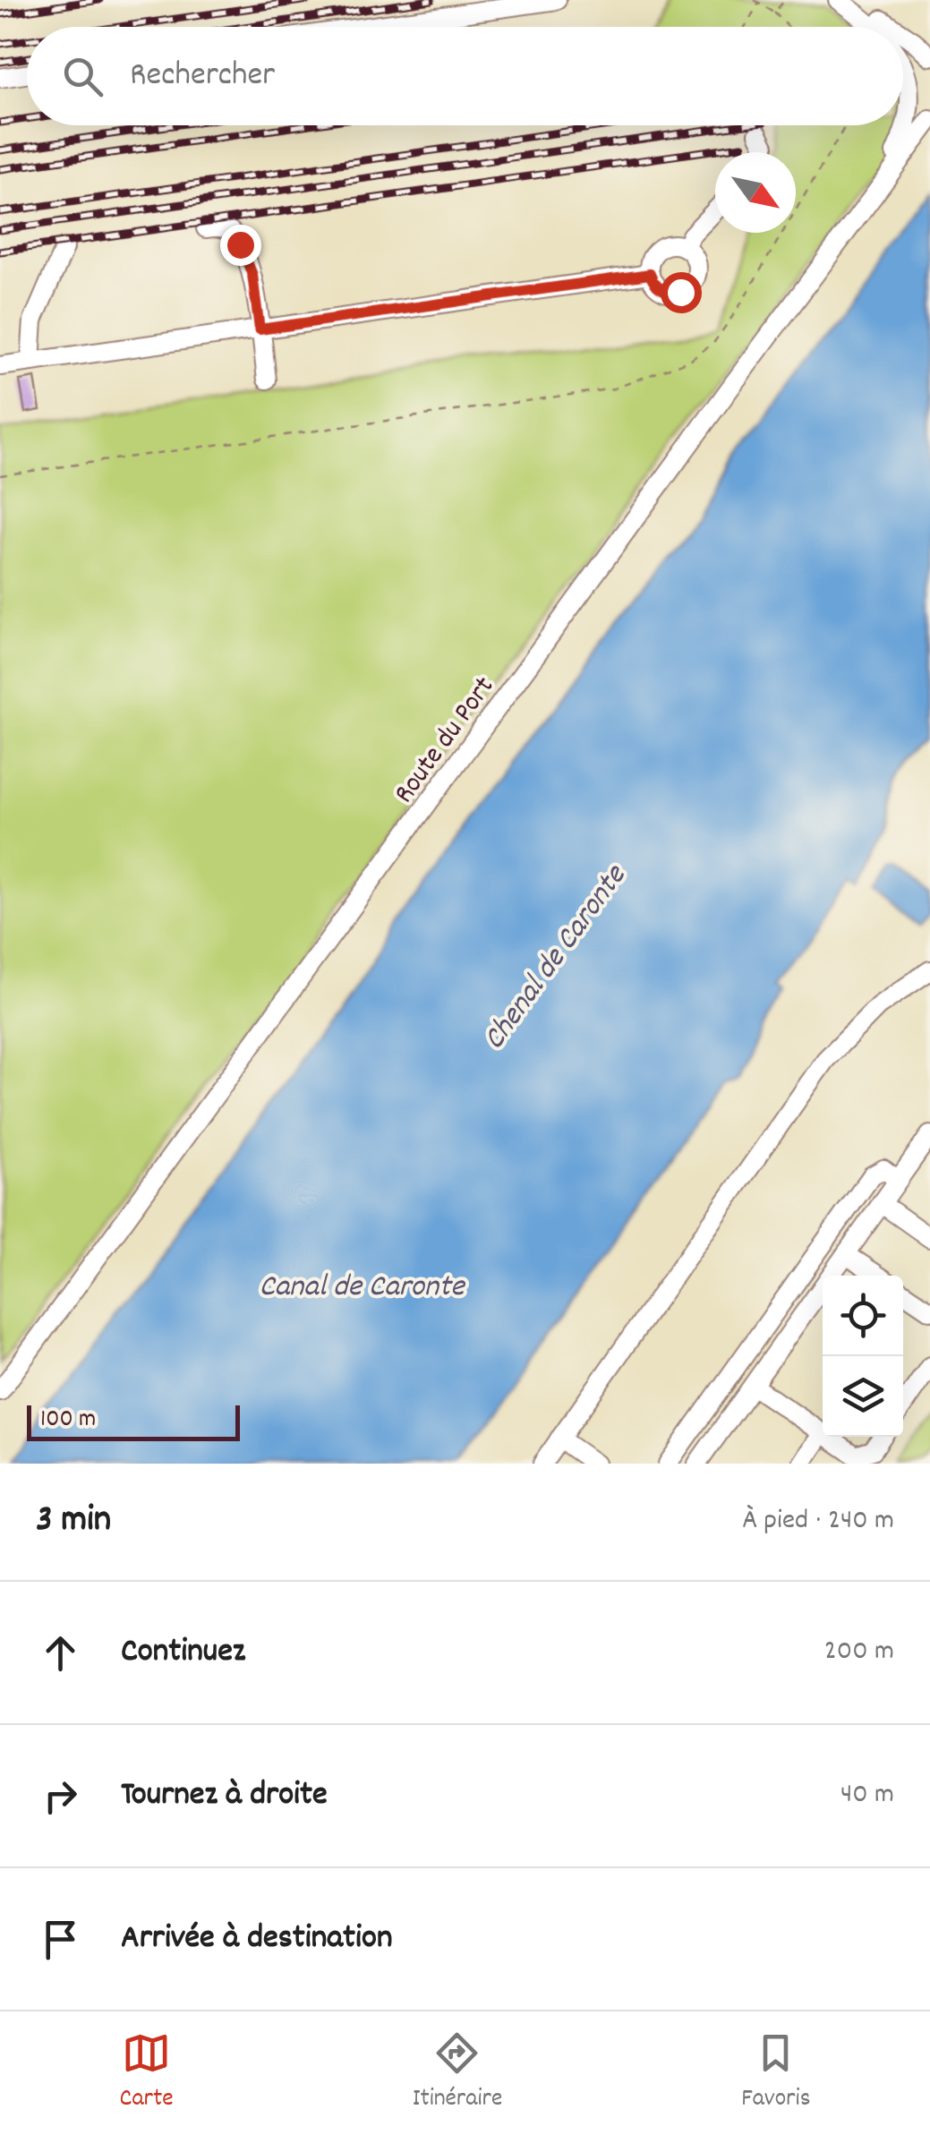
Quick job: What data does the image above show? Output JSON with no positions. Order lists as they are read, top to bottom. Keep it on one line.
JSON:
{"streets":{"street":["Route du Port"]},"water":["Chenal de Caronte","Canal de Caronte"],"scale_bar":"100 m","north":"bottom right","page":{"search":"Rechercher","scale":"100 m","heading":["3 min","À pied · 240 m"],"list":[["Continuez","200 m"],["Tournez à droite","40 m"],"Arrivée à destination"],"nav":["Carte","Itinéraire","Favoris"]}}
